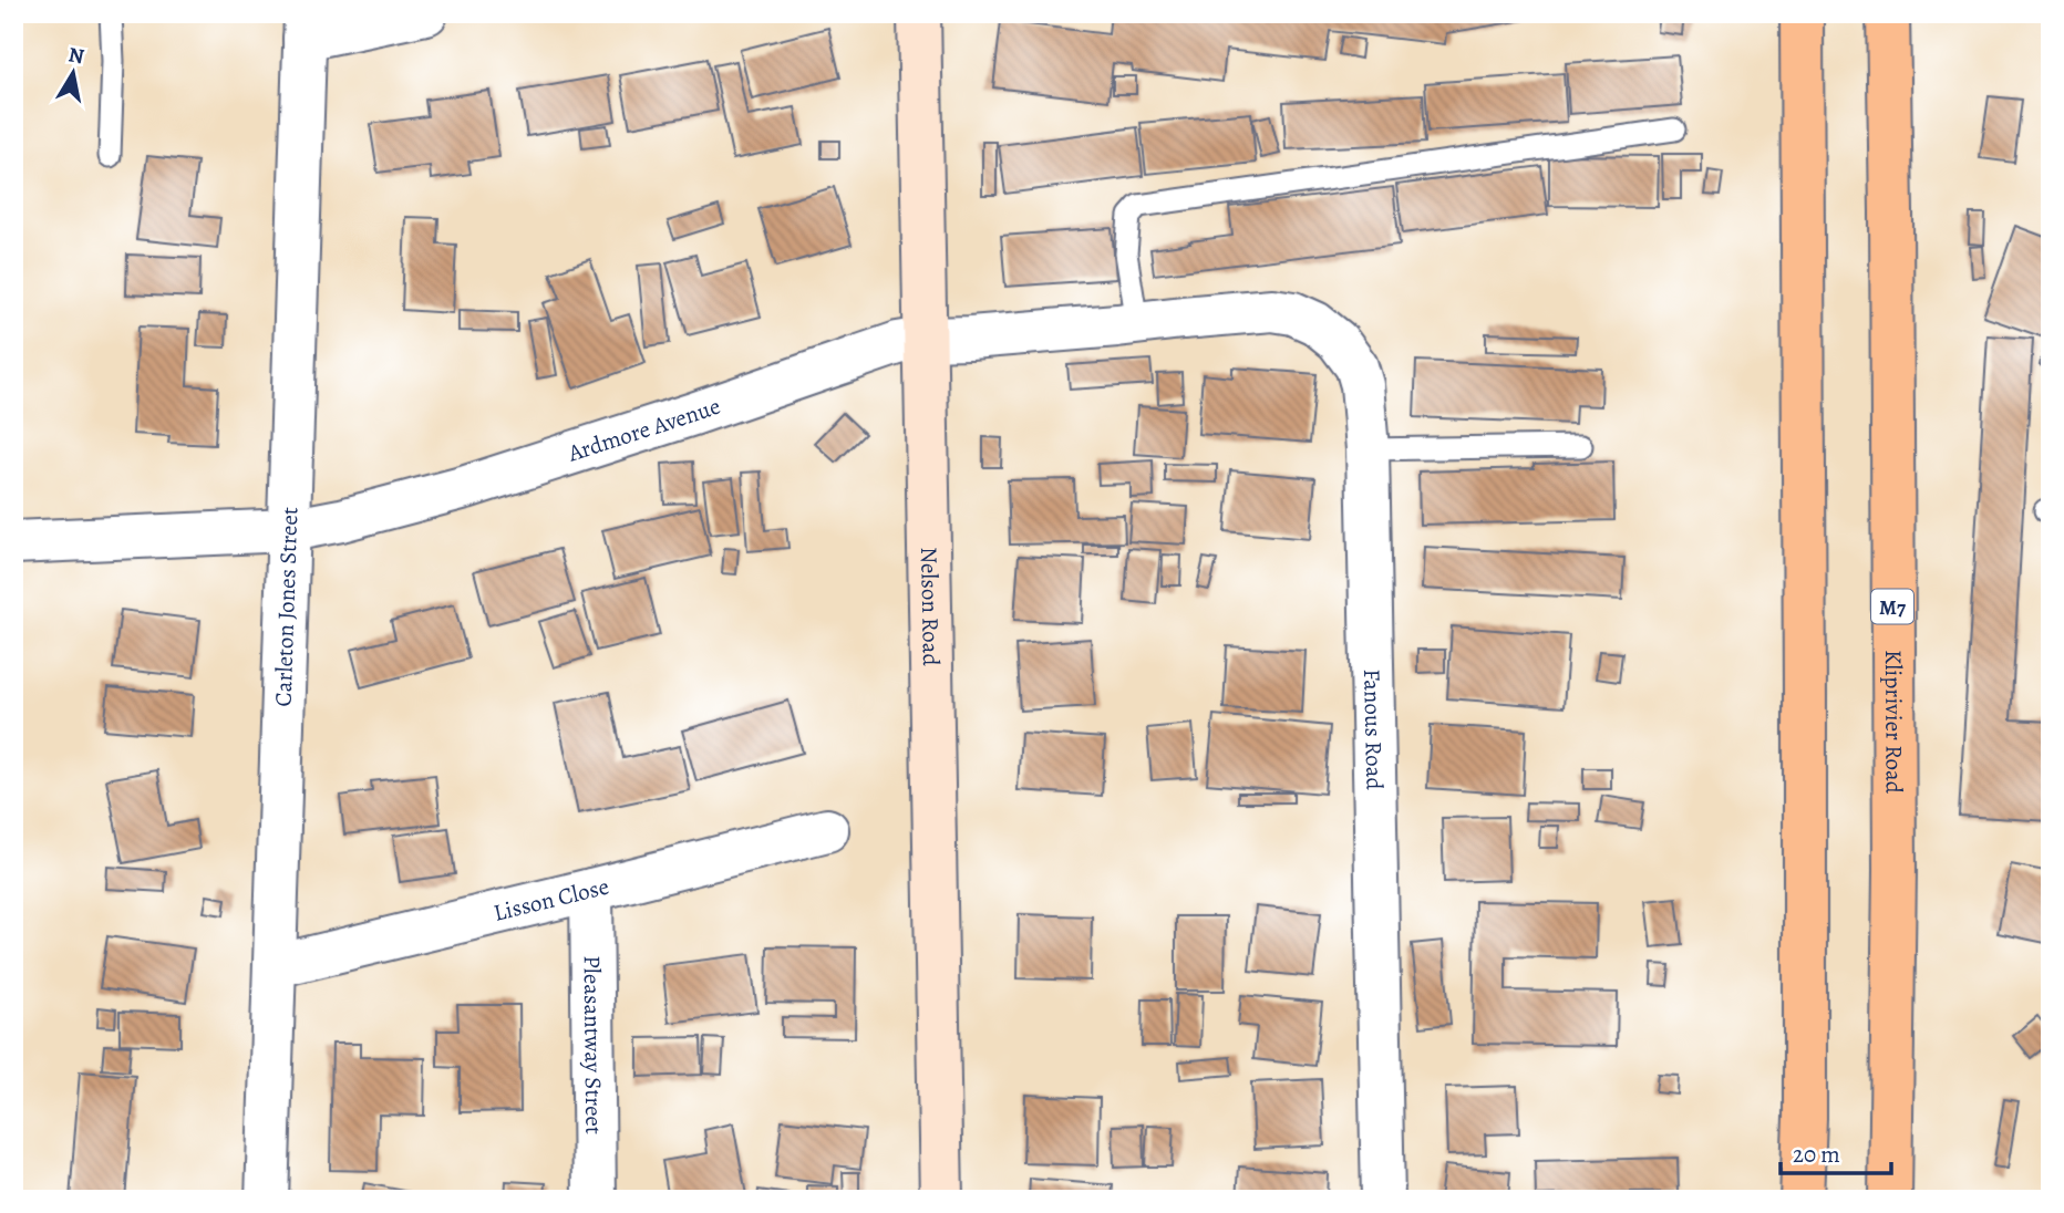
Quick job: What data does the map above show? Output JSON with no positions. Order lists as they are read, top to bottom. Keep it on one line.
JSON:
{"streets":{"main road":["M7","Kliprivier Road"],"street":["Ardmore Avenue","Carleton Jones Street","Nelson Road","Fanous Road","Lisson Close","Pleasantway Street"]},"crossings":[["Ardmore Avenue","Carleton Jones Street"],["Ardmore Avenue","Nelson Road"],["Ardmore Avenue","Fanous Road"],["Carleton Jones Street","Lisson Close"],["Lisson Close","Pleasantway Street"]],"scale_bar":"20 m","north":"top"}
